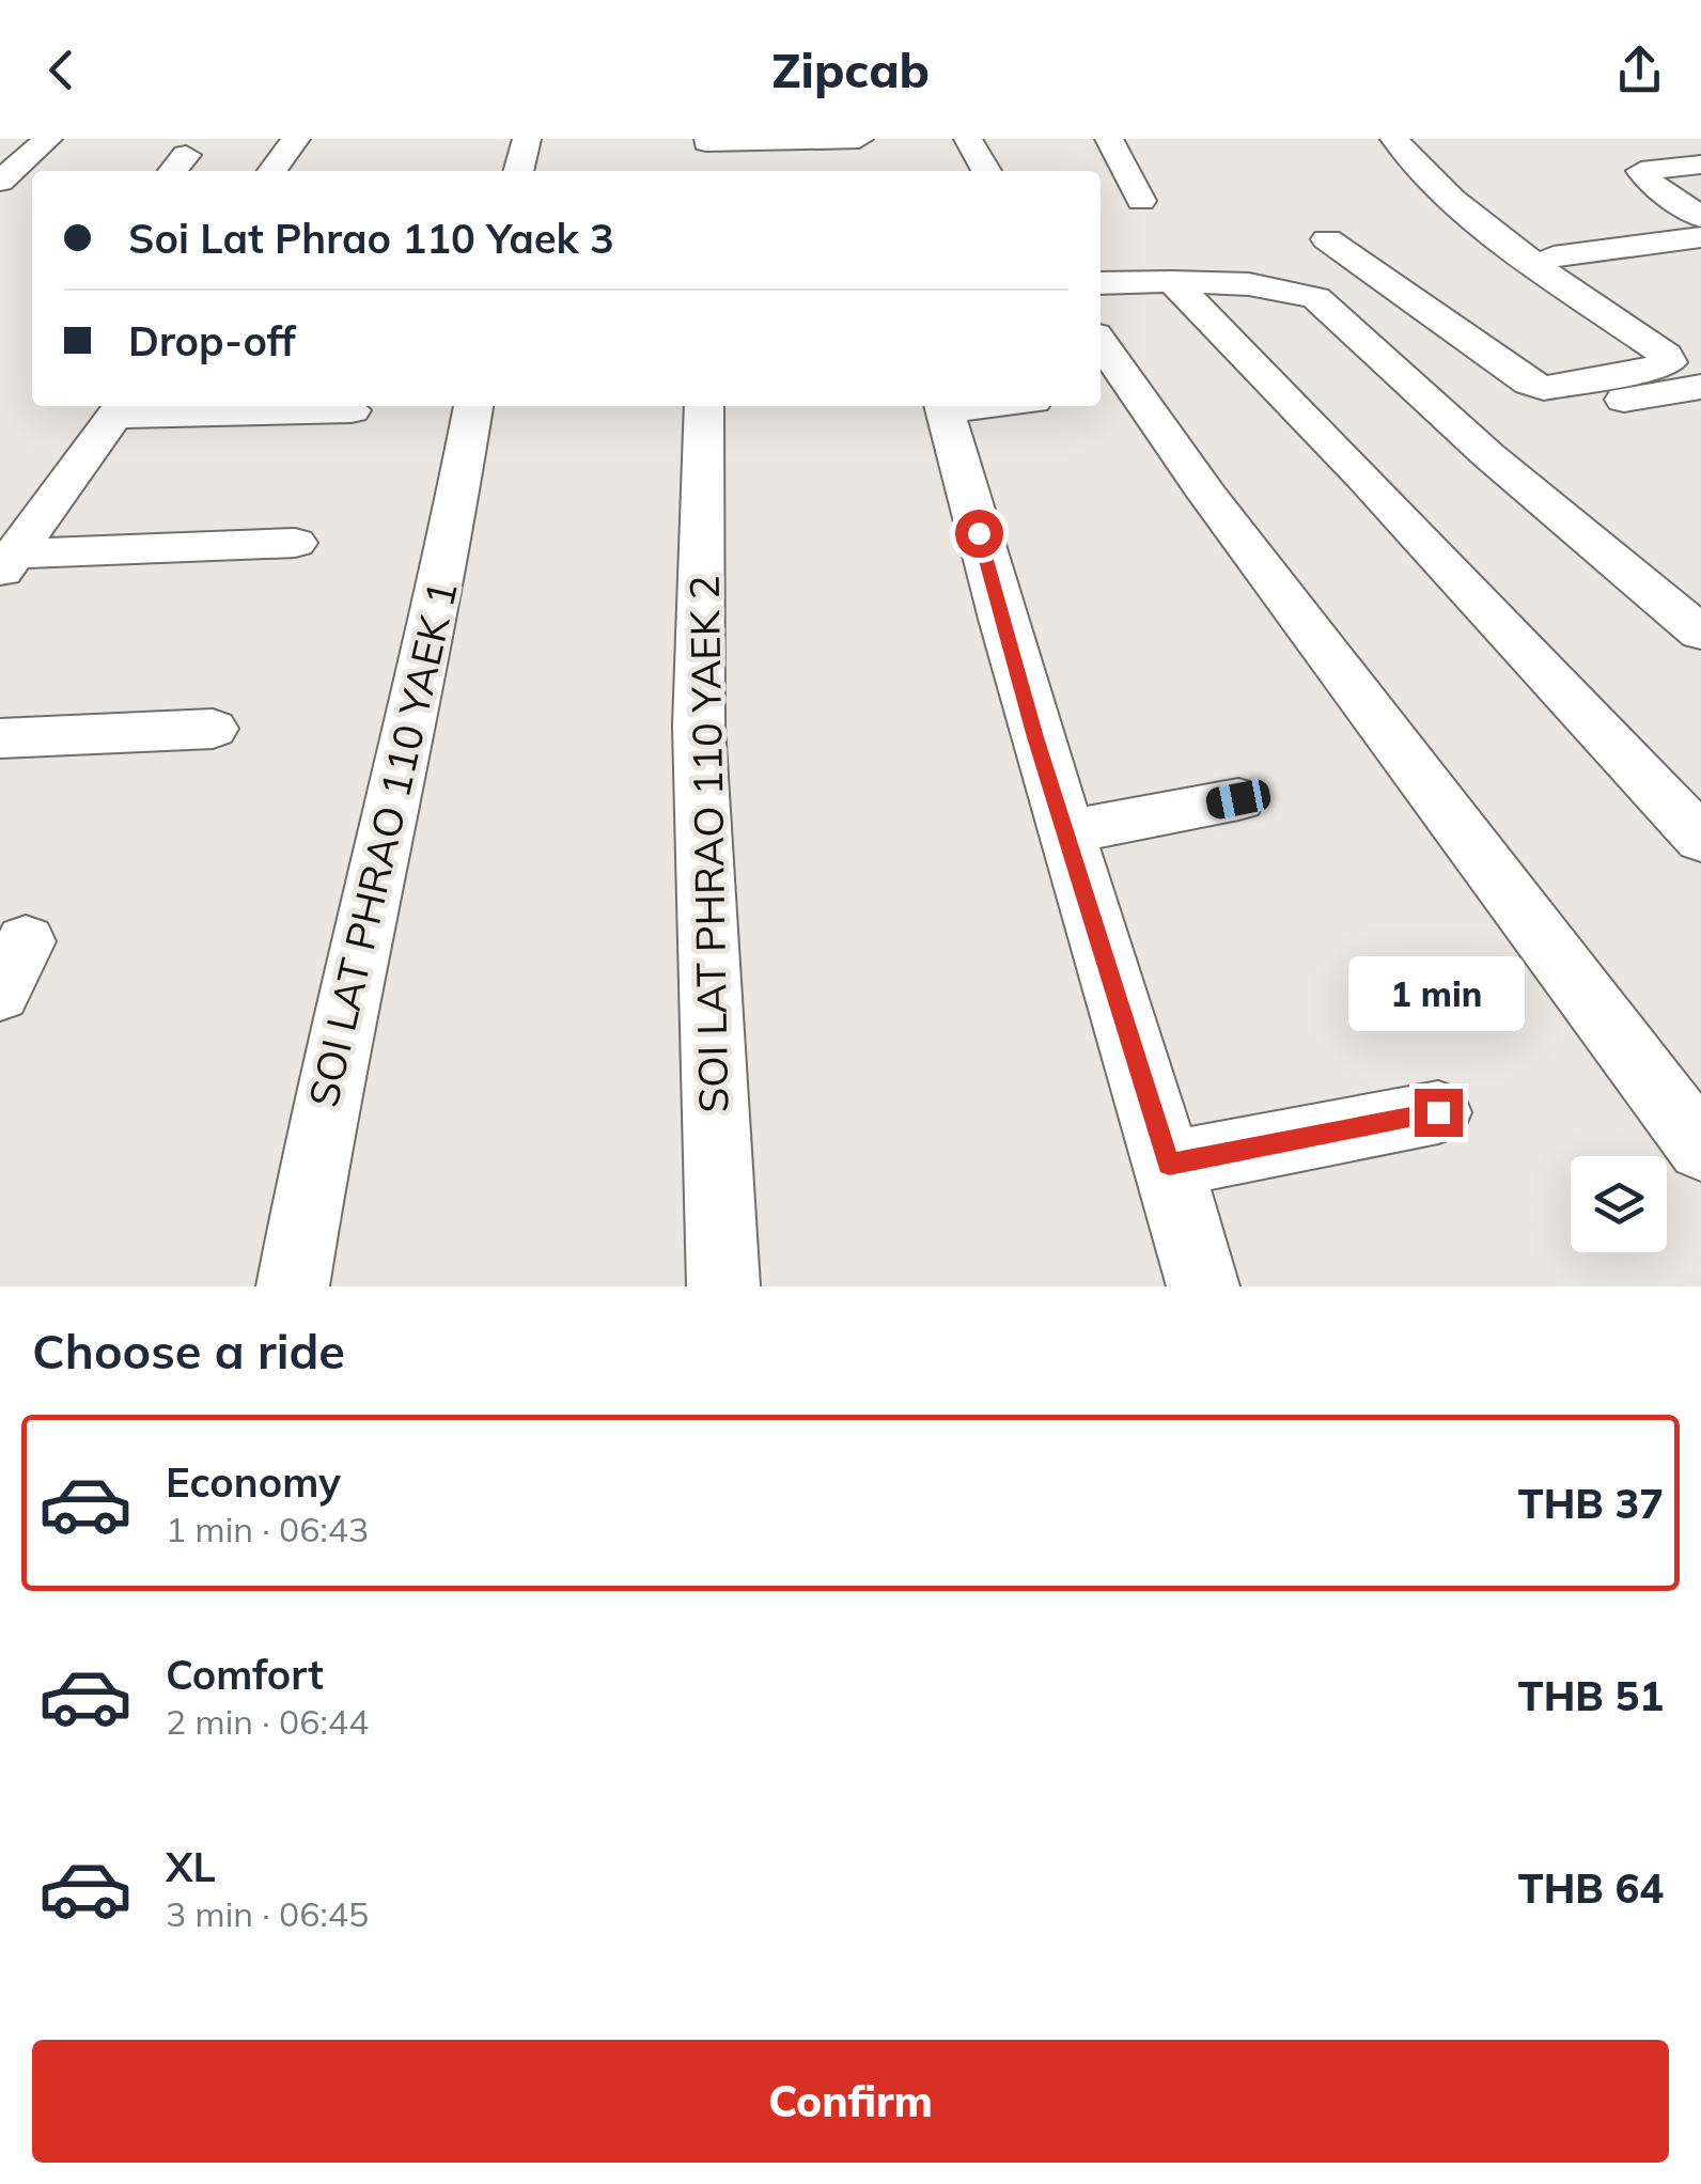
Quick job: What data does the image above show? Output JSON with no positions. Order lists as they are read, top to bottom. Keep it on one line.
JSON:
{"streets":{"street":["SOI LAT PHRAO 110 YAEK 1","SOI LAT PHRAO 110 YAEK 2"]},"page":{"header":"Zipcab","banner":["Soi Lat Phrao 110 Yaek 3","Drop-off"],"bubble":"1 min","heading":"Choose a ride","list":[{"name":"Economy","note":"1 min · 06:43","value":"THB 37"},{"name":"Comfort","note":"2 min · 06:44","value":"THB 51"},{"name":"XL","note":"3 min · 06:45","value":"THB 64"}],"buttons":"Confirm"}}
